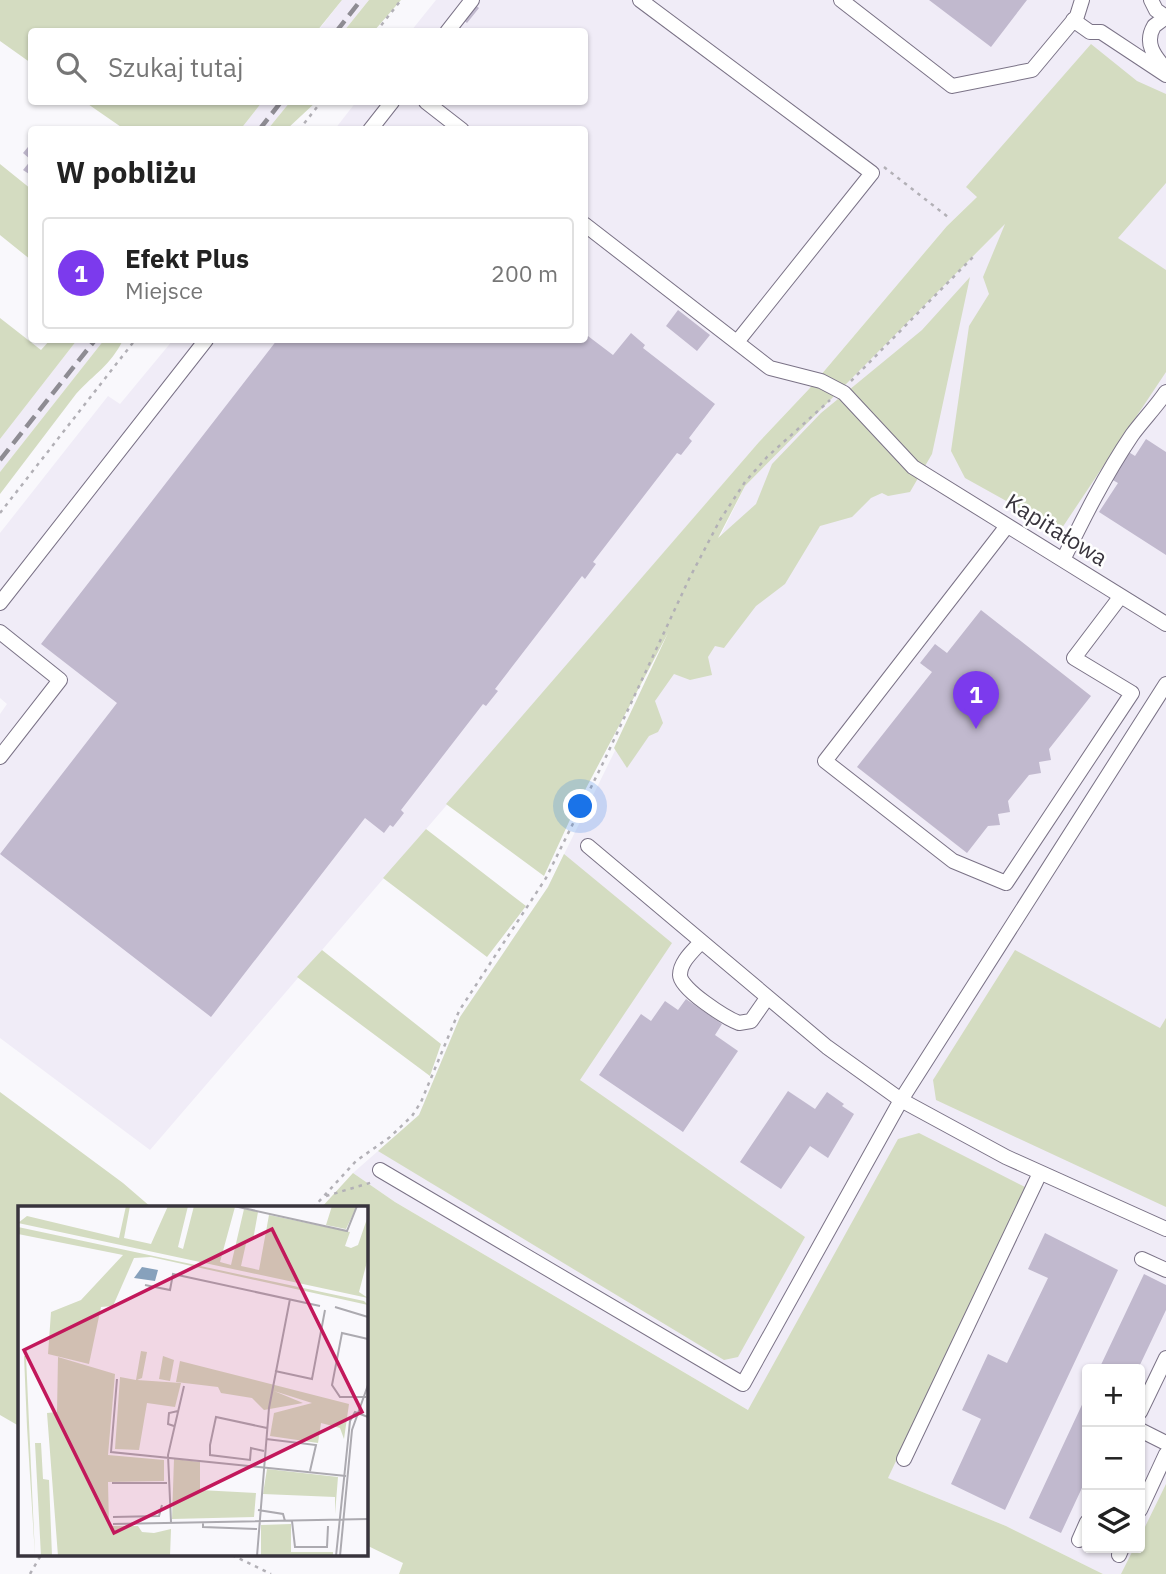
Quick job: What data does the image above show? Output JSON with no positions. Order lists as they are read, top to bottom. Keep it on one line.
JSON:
{"streets":{"street":["Kapitałowa"]},"page":{"search":"Szukaj tutaj","heading":"W pobliżu","list":[{"mark":"1","name":"Efekt Plus","note":"Miejsce","value":"200 m"}],"pins":"1","map_buttons":["+","−"]}}
